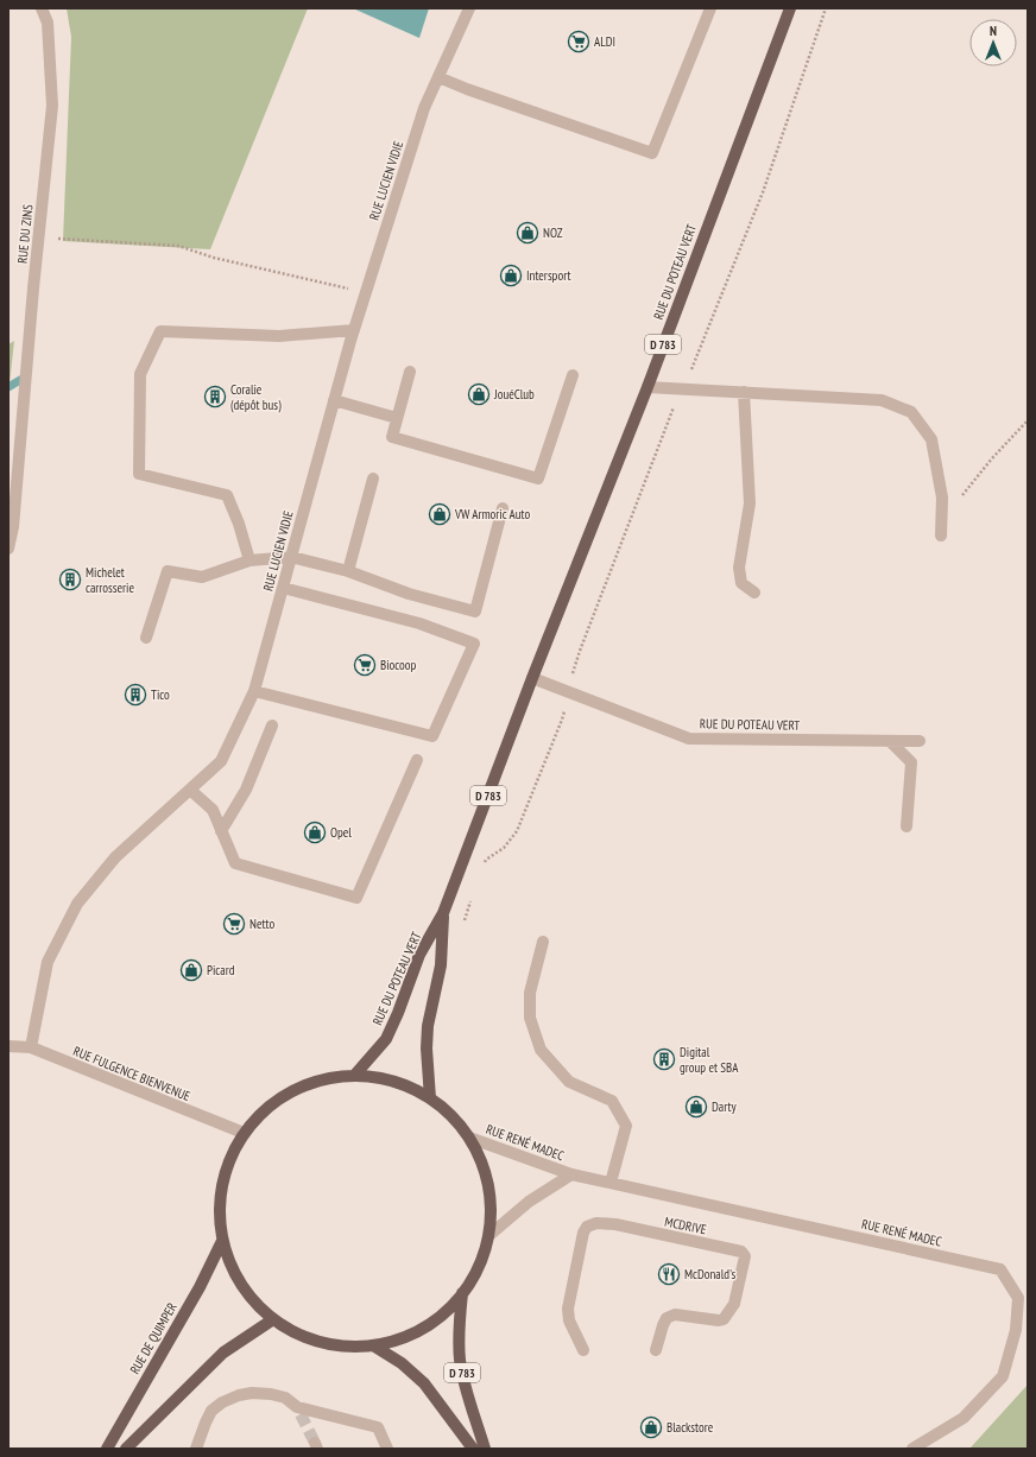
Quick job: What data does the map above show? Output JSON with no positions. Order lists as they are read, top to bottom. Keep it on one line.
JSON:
{"streets":{"main road":["RUE DU POTEAU VERT","D 783","RUE DE QUIMPER"],"street":["RUE LUCIEN VIDIE","RUE DU ZINS","RUE FULGENCE BIENVENUE","RUE RENÉ MADEC","MCDRIVE"]},"crossings":[["RUE LUCIEN VIDIE","RUE FULGENCE BIENVENUE"]],"places":{"supermarket":["ALDI","Biocoop","Netto"],"shop":["NOZ","Intersport","JouéClub","VW Armoric Auto","Opel","Picard","Darty","Blackstore"],"building":["Coralie (dépôt bus)","Michelet carrosserie","Tico","Digital group et SBA"],"restaurant":["McDonald's"]},"north":"top"}
